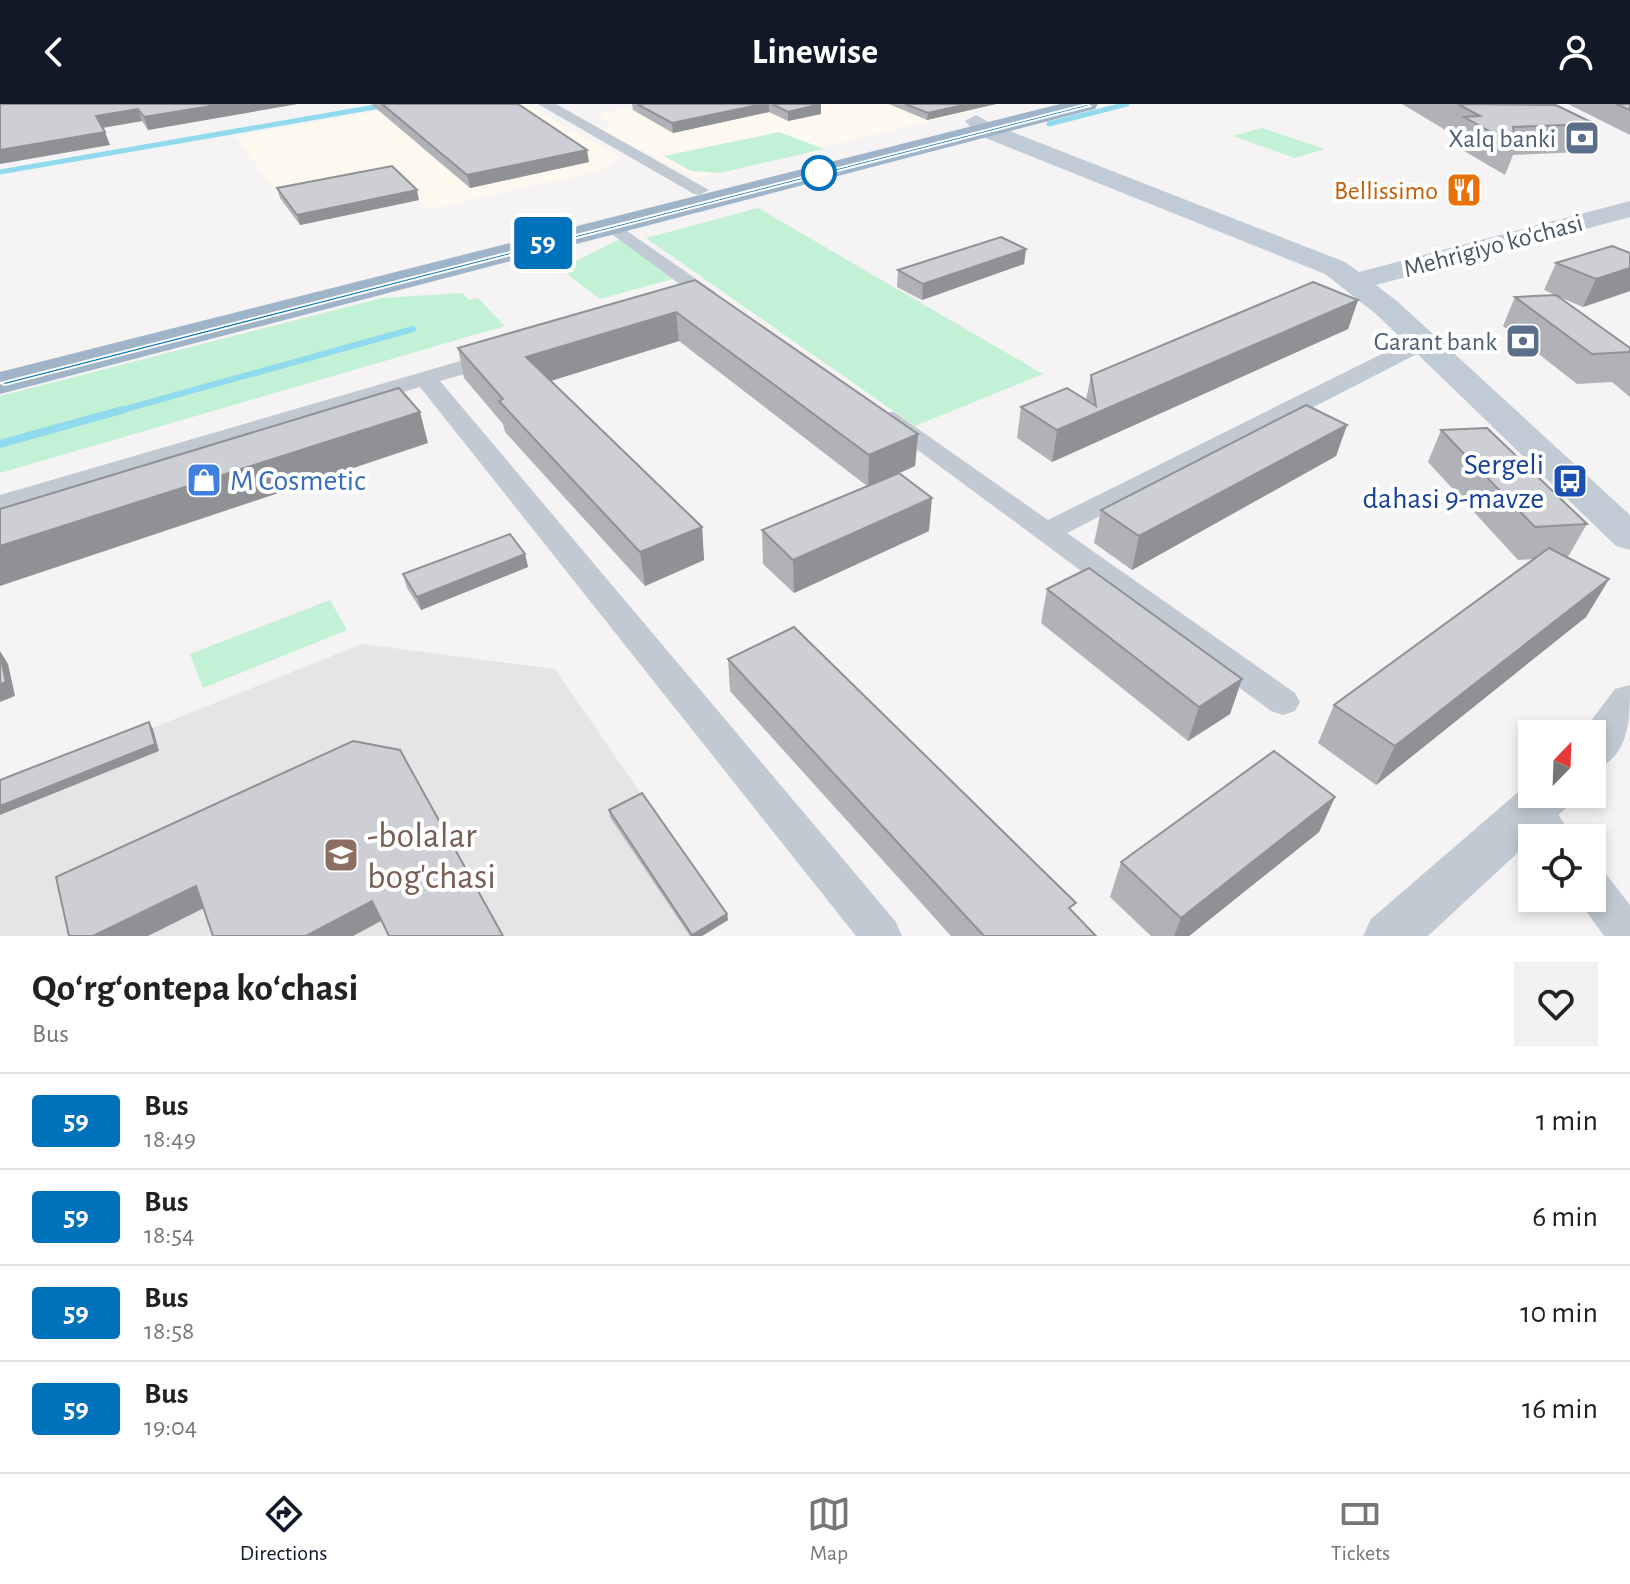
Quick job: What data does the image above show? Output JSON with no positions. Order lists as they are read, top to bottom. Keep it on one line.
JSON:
{"streets":{"main road":["Mehrigiyo ko'chasi"]},"places":{"bank":["Xalq banki","Garant bank"],"restaurant":["Bellissimo"],"shop":["M Cosmetic"],"bus stop":["Sergeli dahasi 9-mavze"],"school or university":["-bolalar bog'chasi"]},"lines":["bus line 59"],"north":"top right","page":{"header":"Linewise","on_map":"59","heading":["Qoʻrgʻontepa koʻchasi","Bus"],"list":[{"mark":"59","name":"Bus","note":"18:49","value":"1 min"},{"mark":"59","name":"Bus","note":"18:54","value":"6 min"},{"mark":"59","name":"Bus","note":"18:58","value":"10 min"},{"mark":"59","name":"Bus","note":"19:04","value":"16 min"}],"tabs":["Directions","Map","Tickets"]}}
